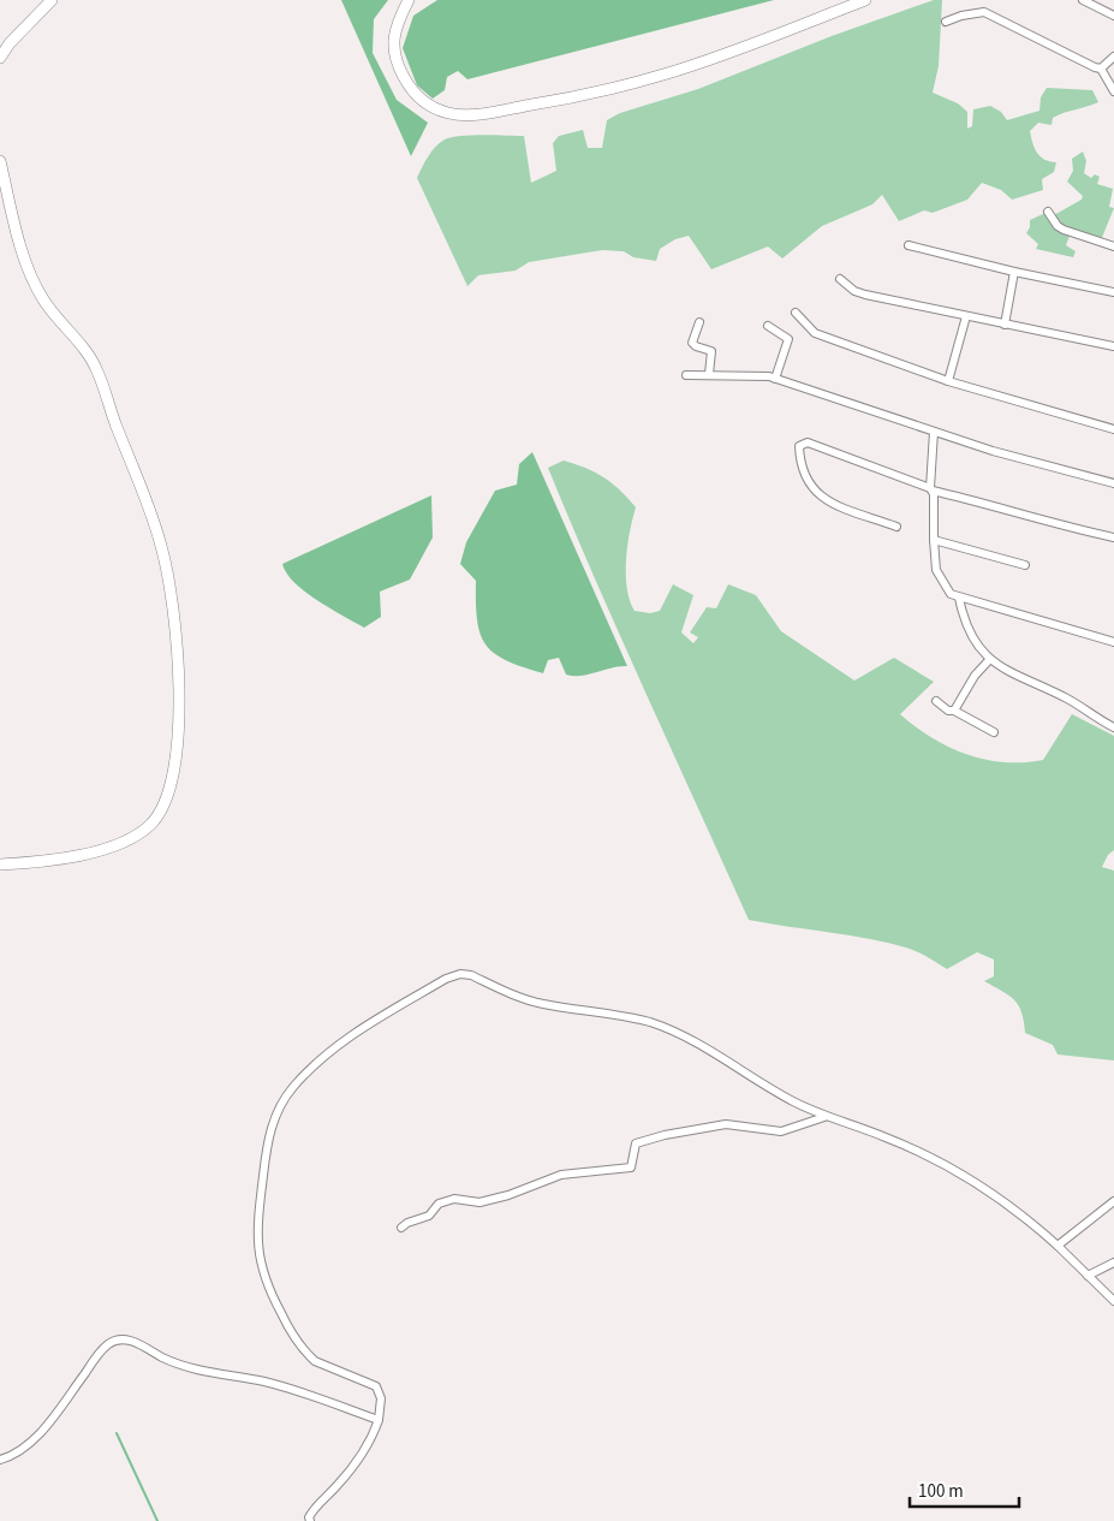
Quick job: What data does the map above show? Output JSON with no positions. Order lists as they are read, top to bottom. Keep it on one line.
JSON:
{"scale_bar":"100 m"}
